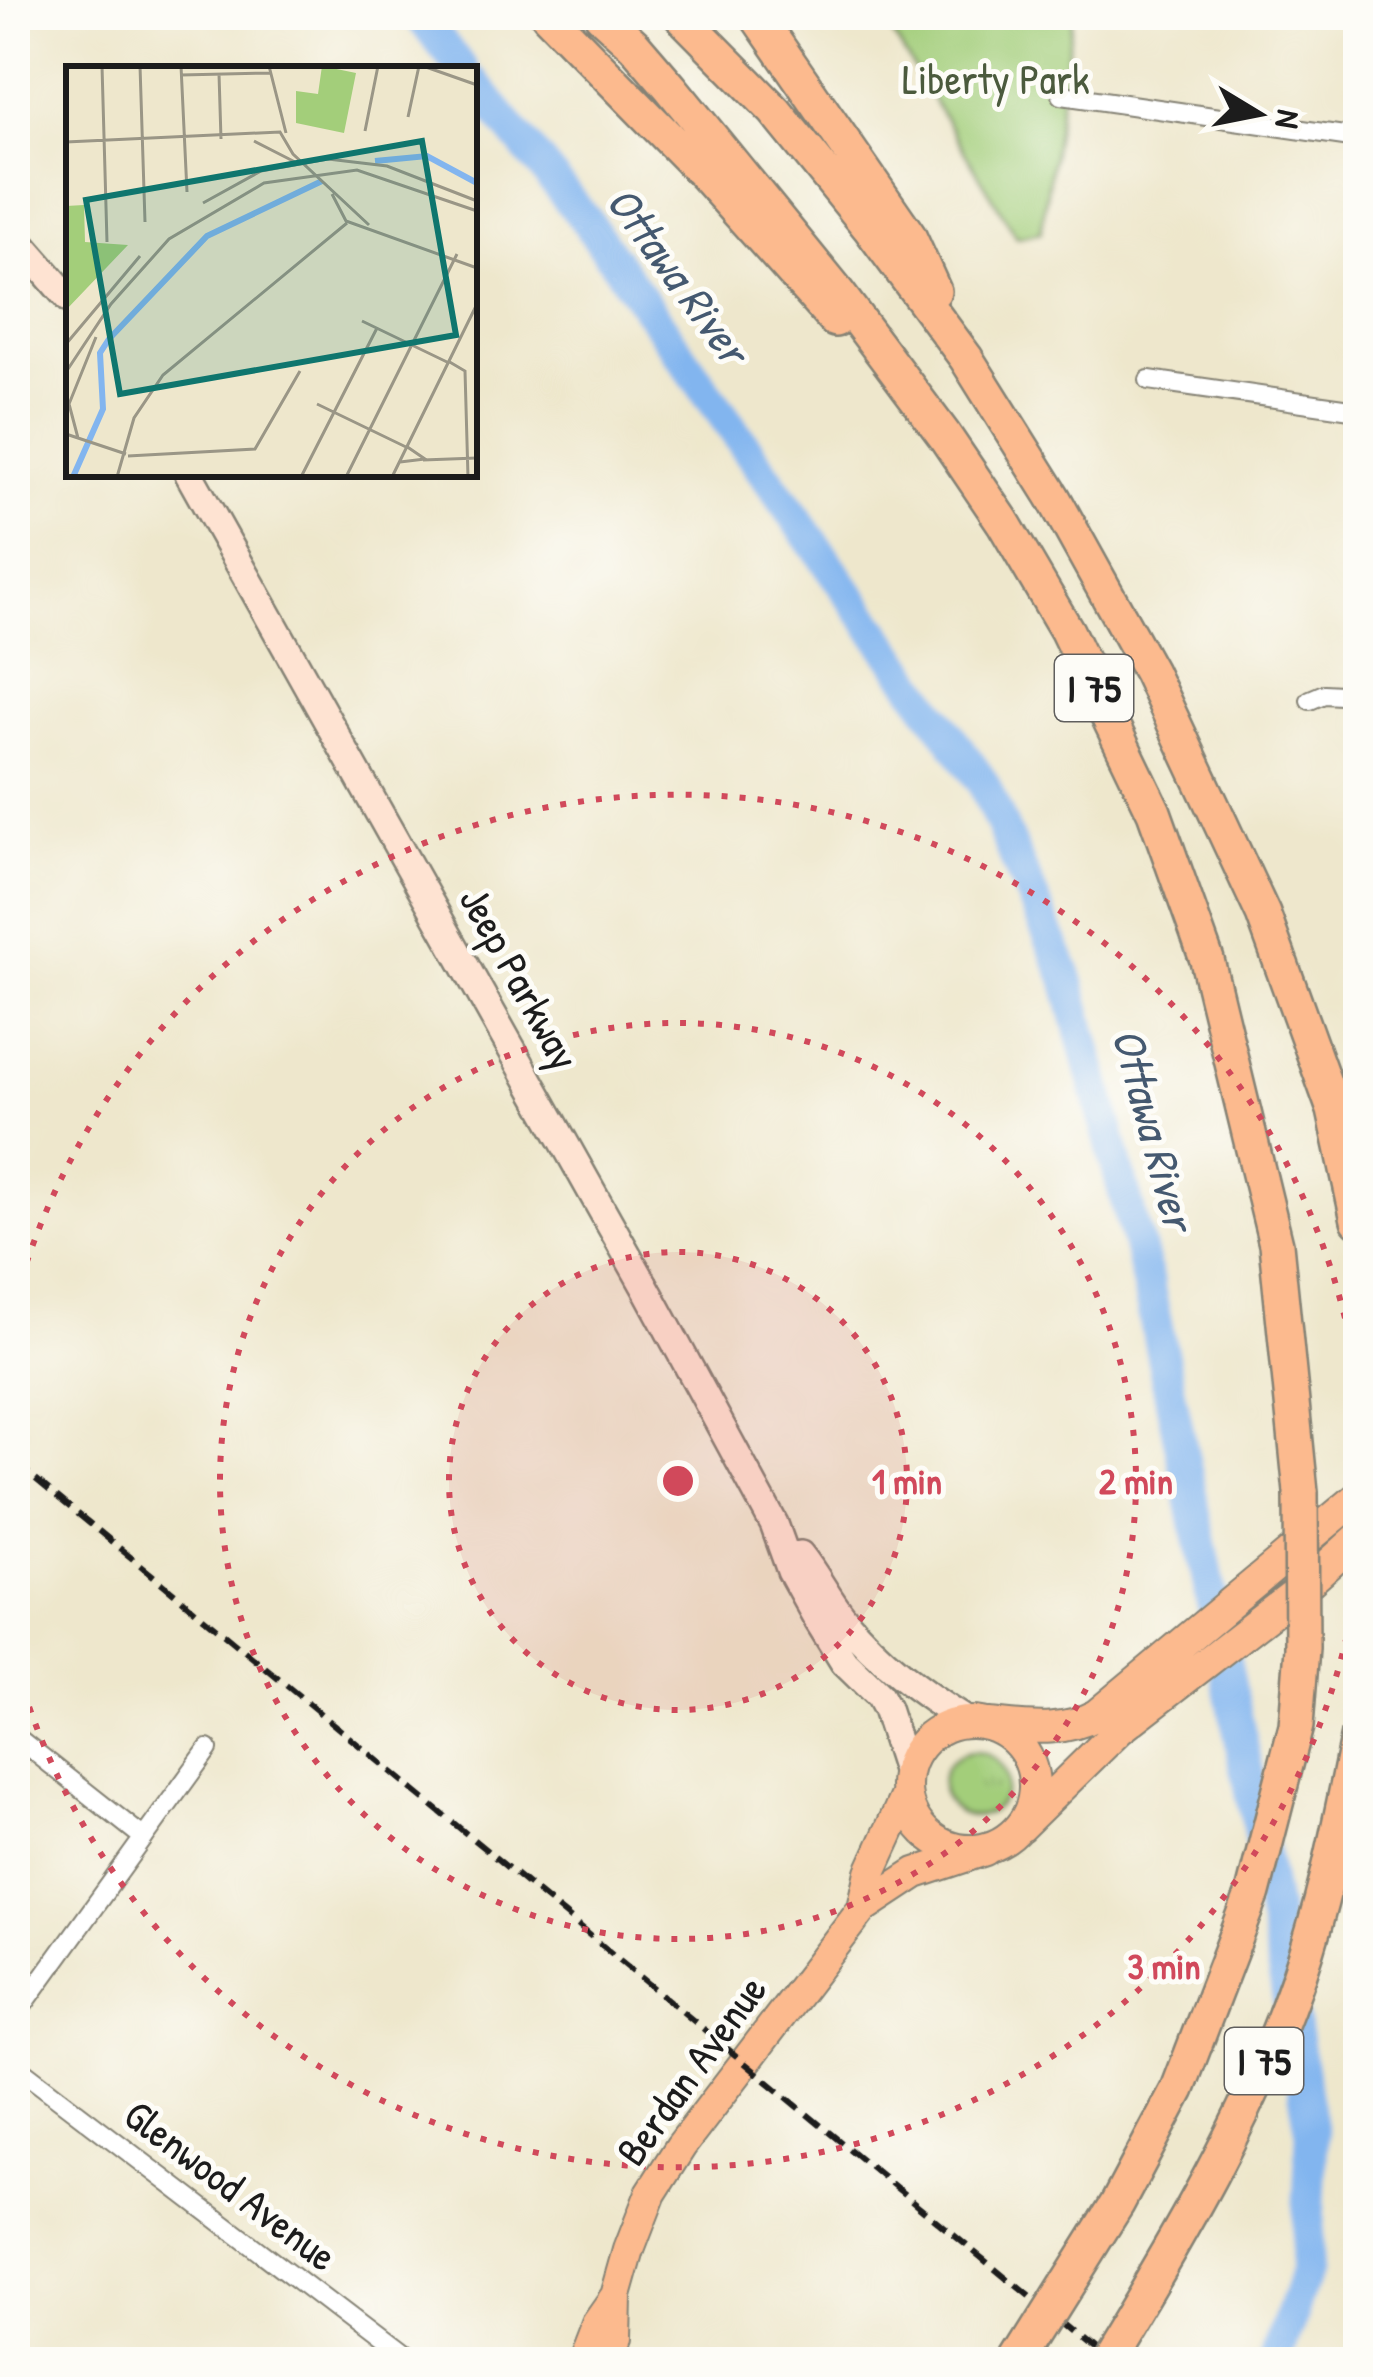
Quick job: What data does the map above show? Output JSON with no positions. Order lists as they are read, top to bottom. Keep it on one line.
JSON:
{"streets":{"highway":["I 75"],"main road":["Berdan Avenue"],"street":["Jeep Parkway","Glenwood Avenue"]},"crossings":[["Jeep Parkway","Berdan Avenue"]],"water":["Ottawa River"],"parks":["Liberty Park"],"north":"right","rings":["1 min","2 min","3 min"]}
